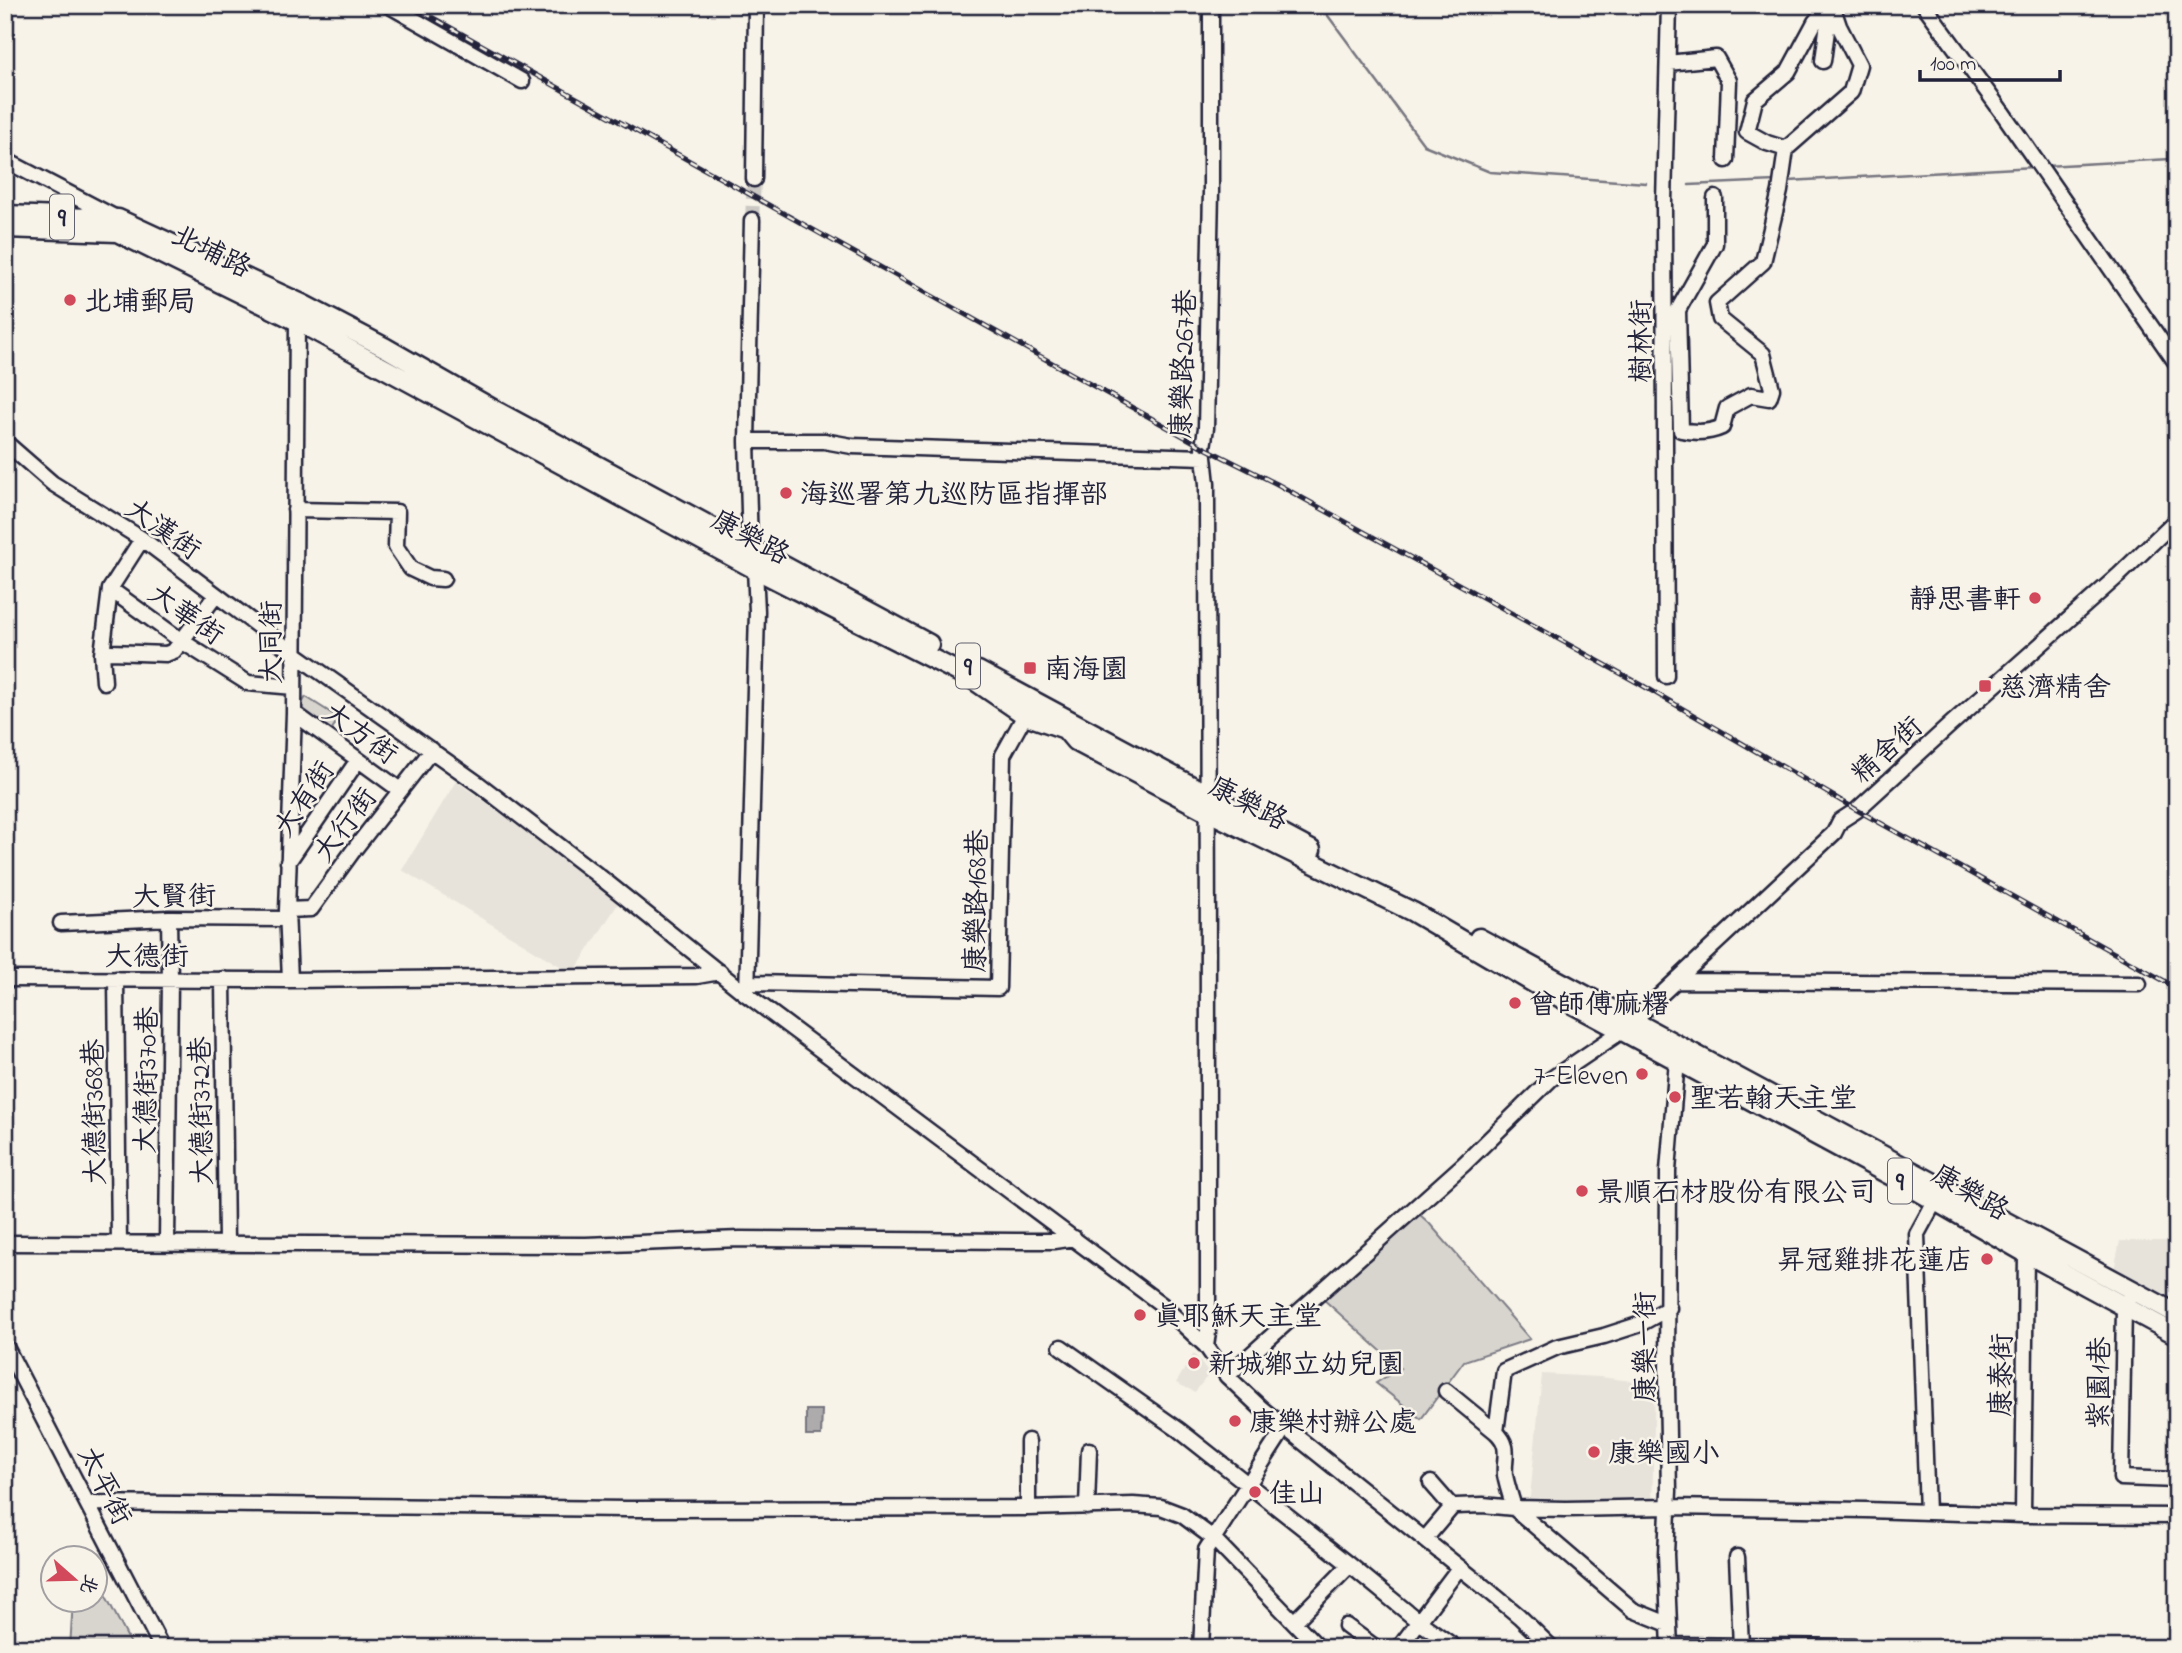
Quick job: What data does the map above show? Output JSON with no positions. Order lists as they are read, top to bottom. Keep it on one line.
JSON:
{"streets":{"main road":["9","北埔路","康樂路"],"street":["樹林街","康樂路267巷","大漢街","大華街","大同街","大方街","精舍街","大有街","大行街","大賢街","康樂路168巷","大德街","大德街370巷","大德街372巷","大德街368巷","康樂一街","康泰街","紫園1巷","太平街"]},"crossings":[["9","北埔路"],["北埔路","康樂路"],["北埔路","大同街"],["康樂路267巷","大漢街"],["康樂路267巷","康樂路"],["大漢街","大華街"],["大漢街","大同街"],["大漢街","精舍街"],["大漢街","大行街"],["大漢街","康樂路168巷"],["大漢街","大德街"],["康樂路","大同街"],["康樂路","精舍街"],["康樂路","康樂路168巷"],["康樂路","康樂一街"],["康樂路","康泰街"],["康樂路","紫園1巷"],["大華街","大同街"],["大同街","大方街"],["大同街","大有街"],["大同街","大行街"],["大同街","大賢街"],["大同街","大德街"],["大方街","大有街"],["大方街","大行街"],["大行街","大賢街"],["大賢街","大德街370巷"],["大德街","大德街370巷"],["大德街","大德街372巷"],["大德街","大德街368巷"]],"places":{"other":["北埔郵局","海巡署第九巡防區指揮部","靜思書軒","曾師傅麻糬","7-Eleven","聖若翰天主堂","景順石材股份有限公司","昇冠雞排花蓮店","真耶穌天主堂","新城鄉立幼兒園","康樂村辦公處","康樂國小","佳山"],"transit":["南海園","慈濟精舍"]},"scale_bar":"100 m","north":"right"}
